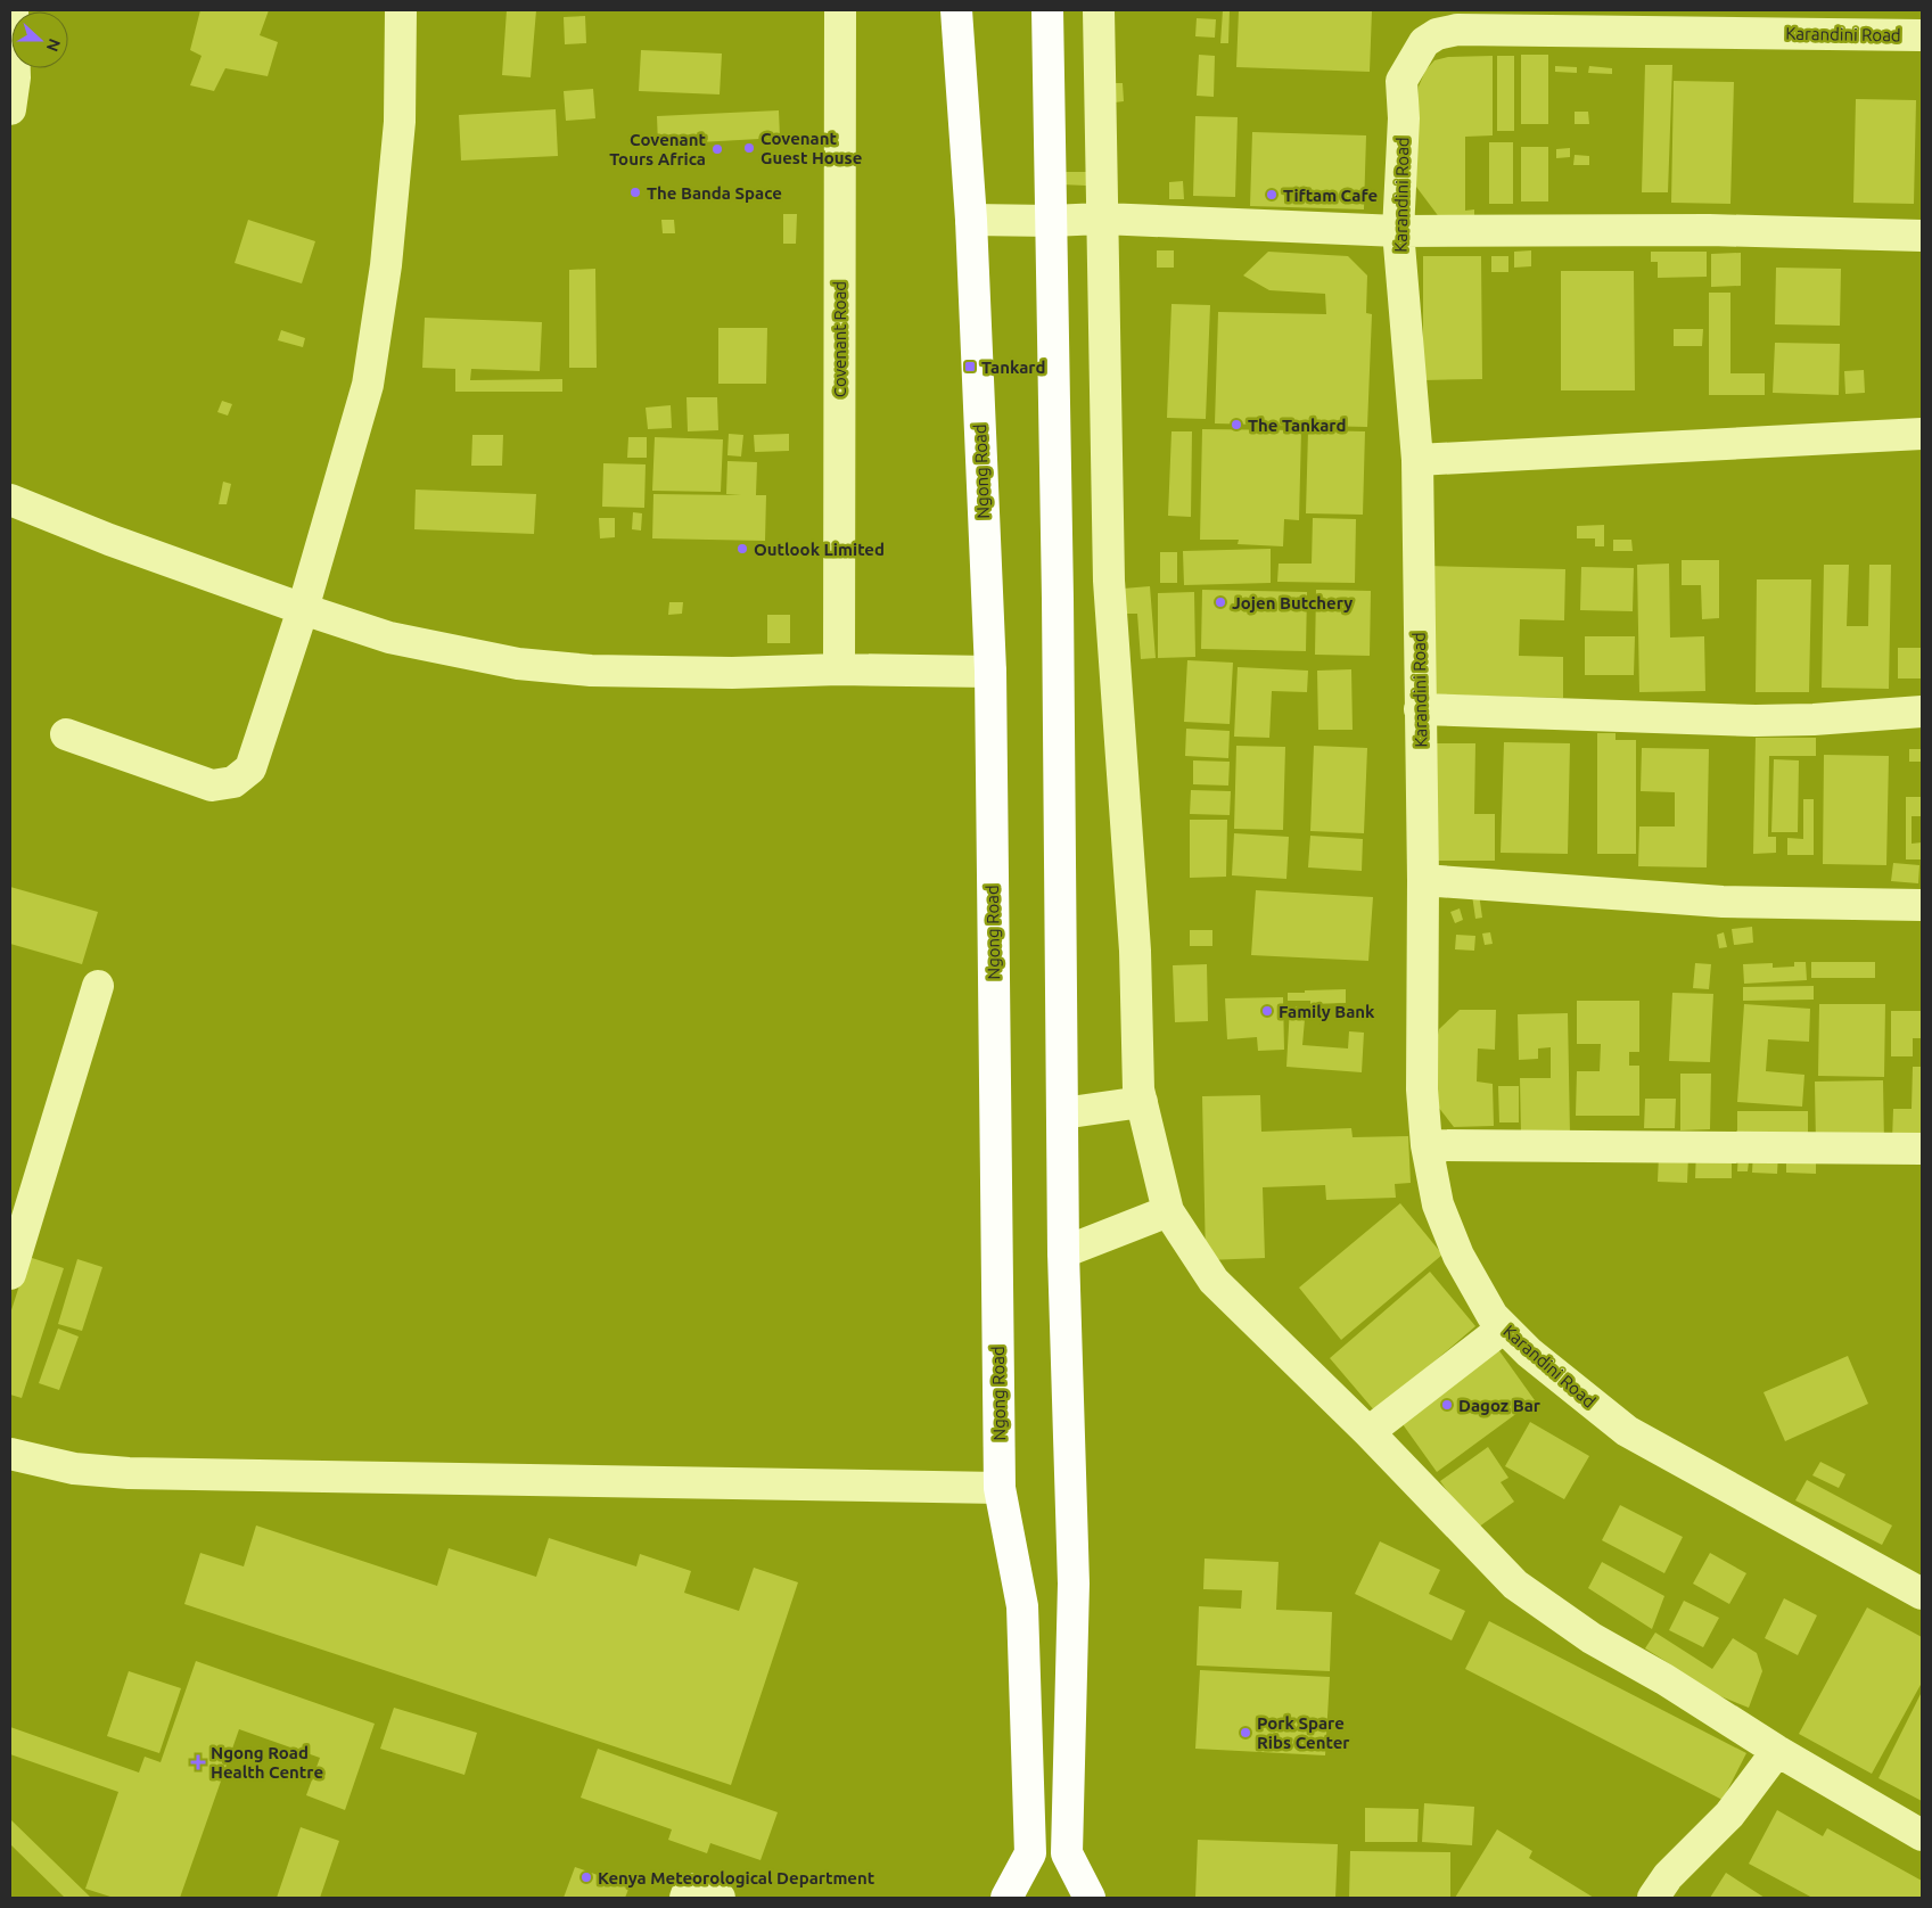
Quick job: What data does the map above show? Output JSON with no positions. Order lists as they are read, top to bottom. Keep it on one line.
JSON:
{"streets":{"main road":["Ngong Road"],"street":["Karandini Road","Covenant Road"]},"places":{"other":["Covenant Guest House","Covenant Tours Africa","The Banda Space","Tiftam Cafe","The Tankard","Outlook Limited","Jojen Butchery","Family Bank","Dagoz Bar","Pork Spare Ribs Center","Kenya Meteorological Department"],"transit":["Tankard"],"health":["Ngong Road Health Centre"]},"north":"right"}
